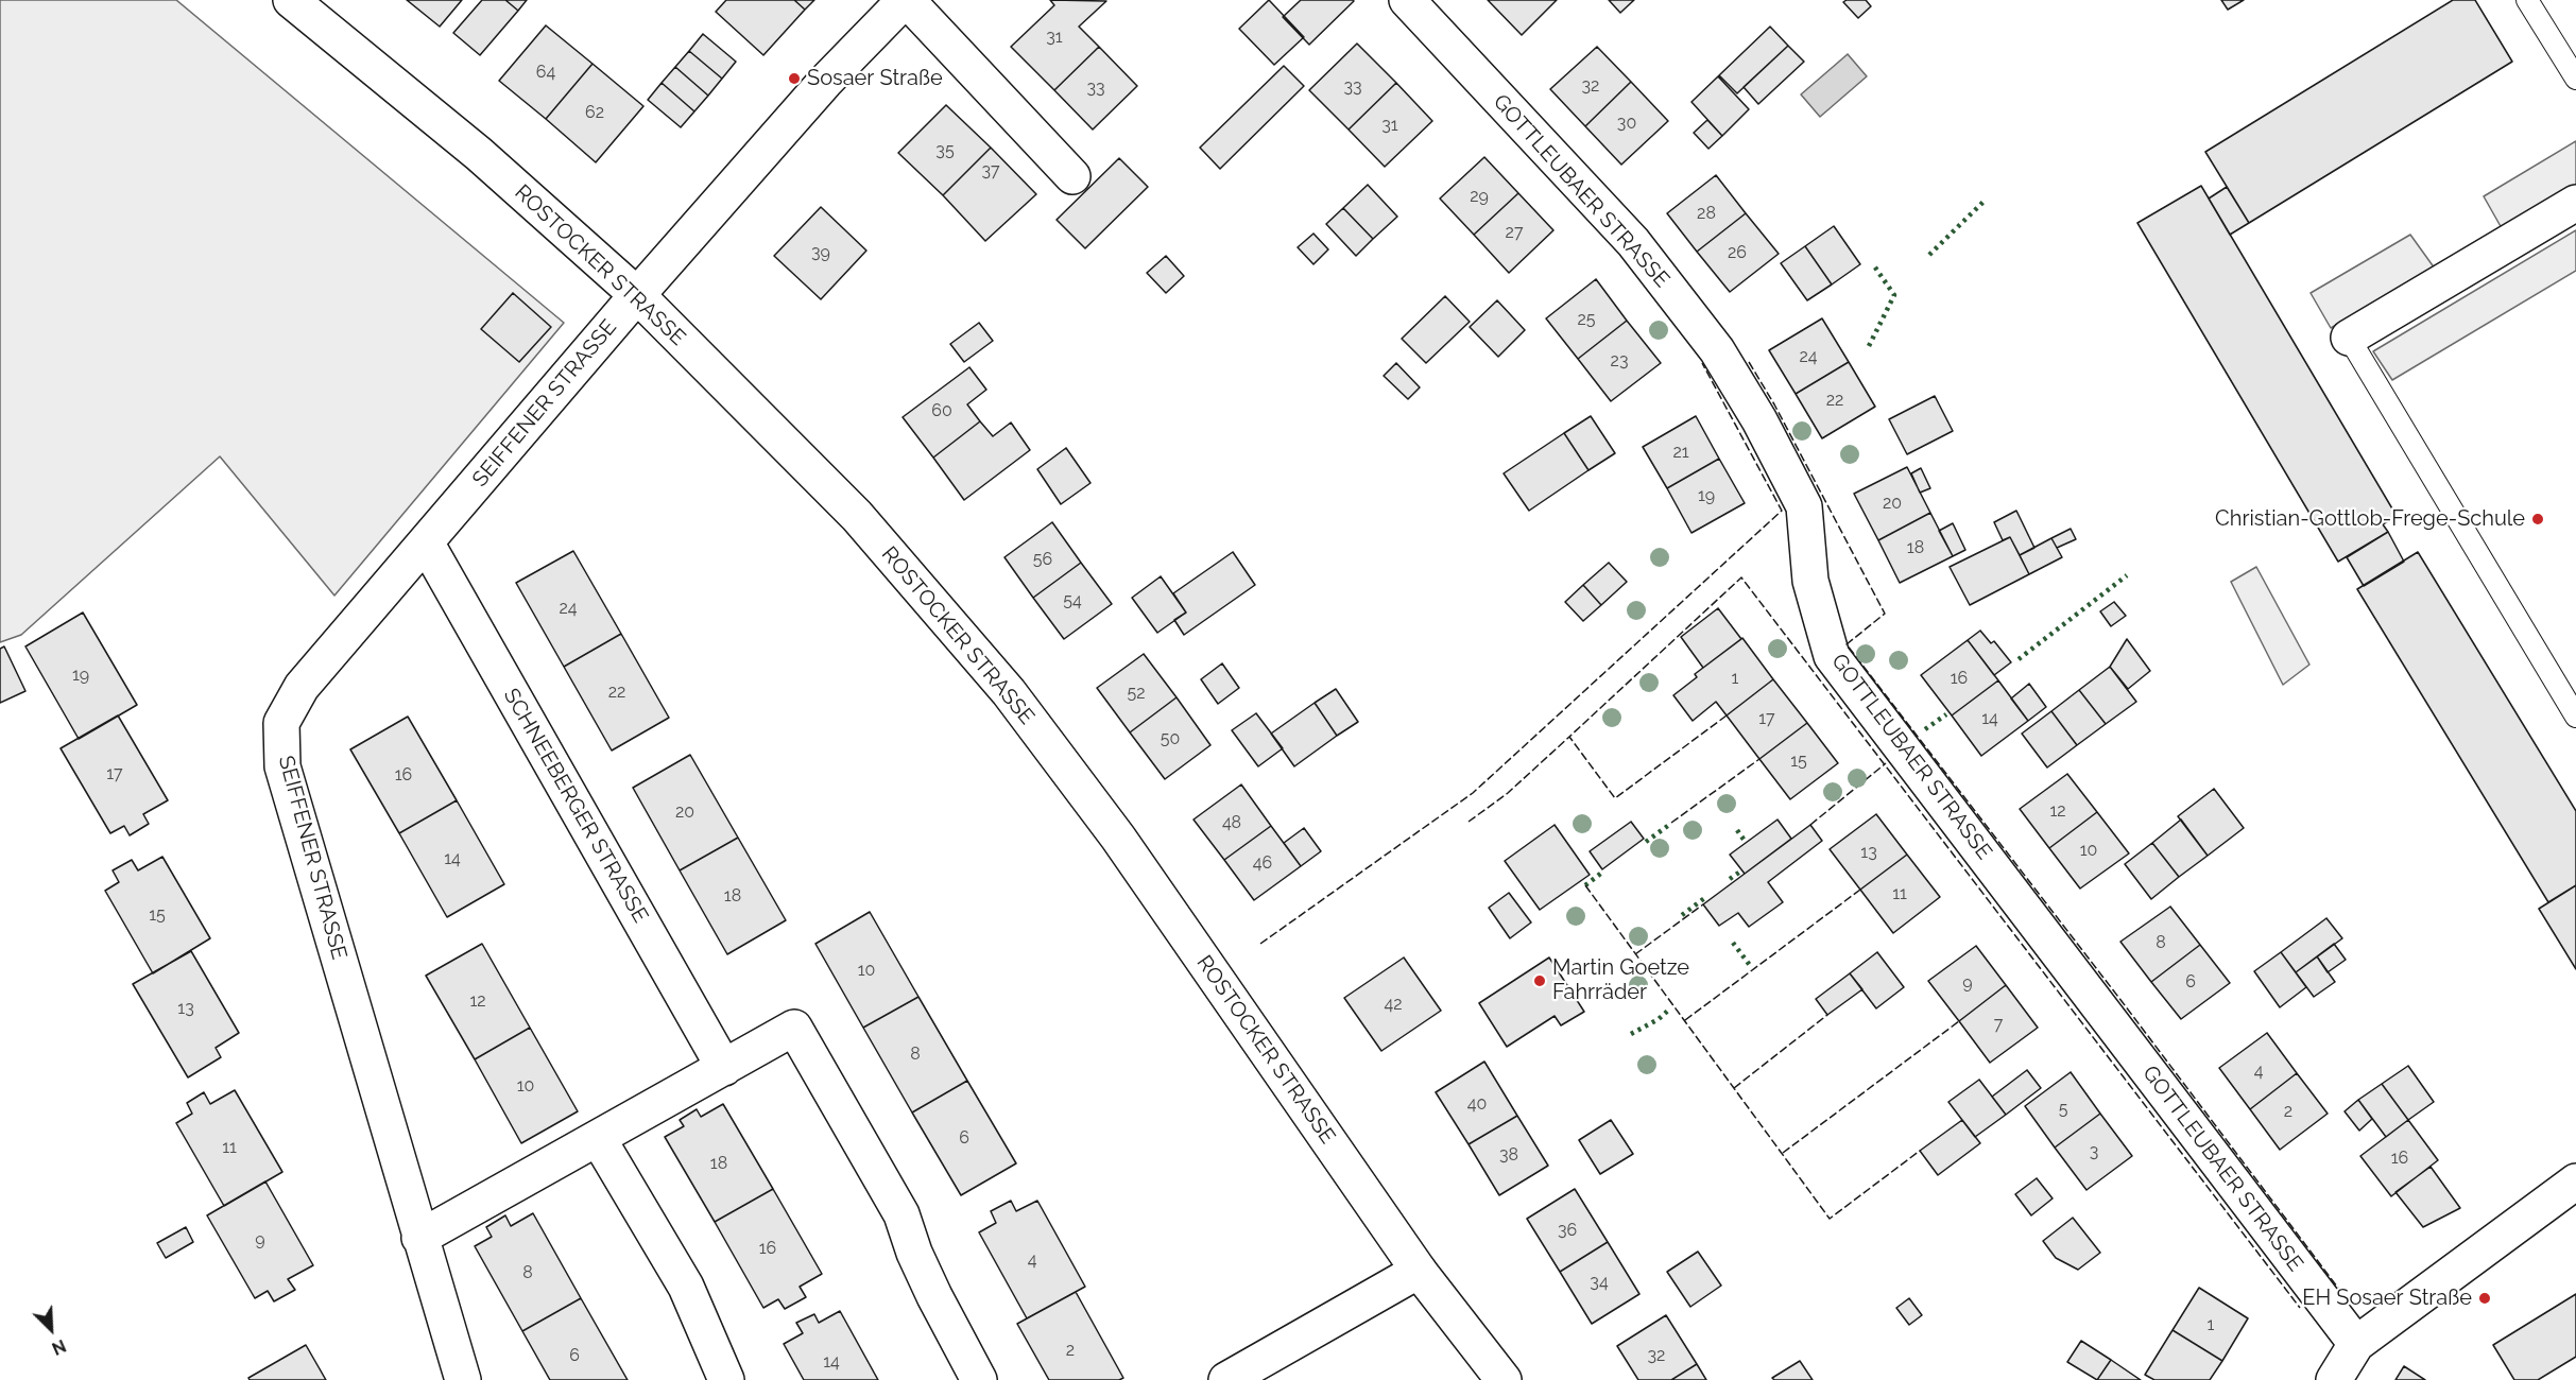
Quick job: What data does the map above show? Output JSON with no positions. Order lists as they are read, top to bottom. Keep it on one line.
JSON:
{"streets":{"street":["GOTTLEUBAER STRASSE","ROSTOCKER STRASSE","SEIFFENER STRASSE","SCHNEEBERGER STRASSE"]},"crossings":[["ROSTOCKER STRASSE","SEIFFENER STRASSE"],["SEIFFENER STRASSE","SCHNEEBERGER STRASSE"]],"places":["Sosaer Straße","Christian-Gottlob-Frege-Schule","Martin Goetze Fahrräder","EH Sosaer Straße"],"house_numbers":["31","64","32","33","33","62","30","31","35","37","29","28","27","39","26","25","24","23","22","60","21","19","20","18","56","54","24","19","1","16","22","52","17","14","50","15","17","16","12","20","48","10","13","14","46","11","18","15","8","10","6","9","12","42","13","7","8","4","10","40","5","2","6","11","3","38","16","18","36","9","16","4","8","34","1","2","6","32","14"],"north":"bottom right"}
